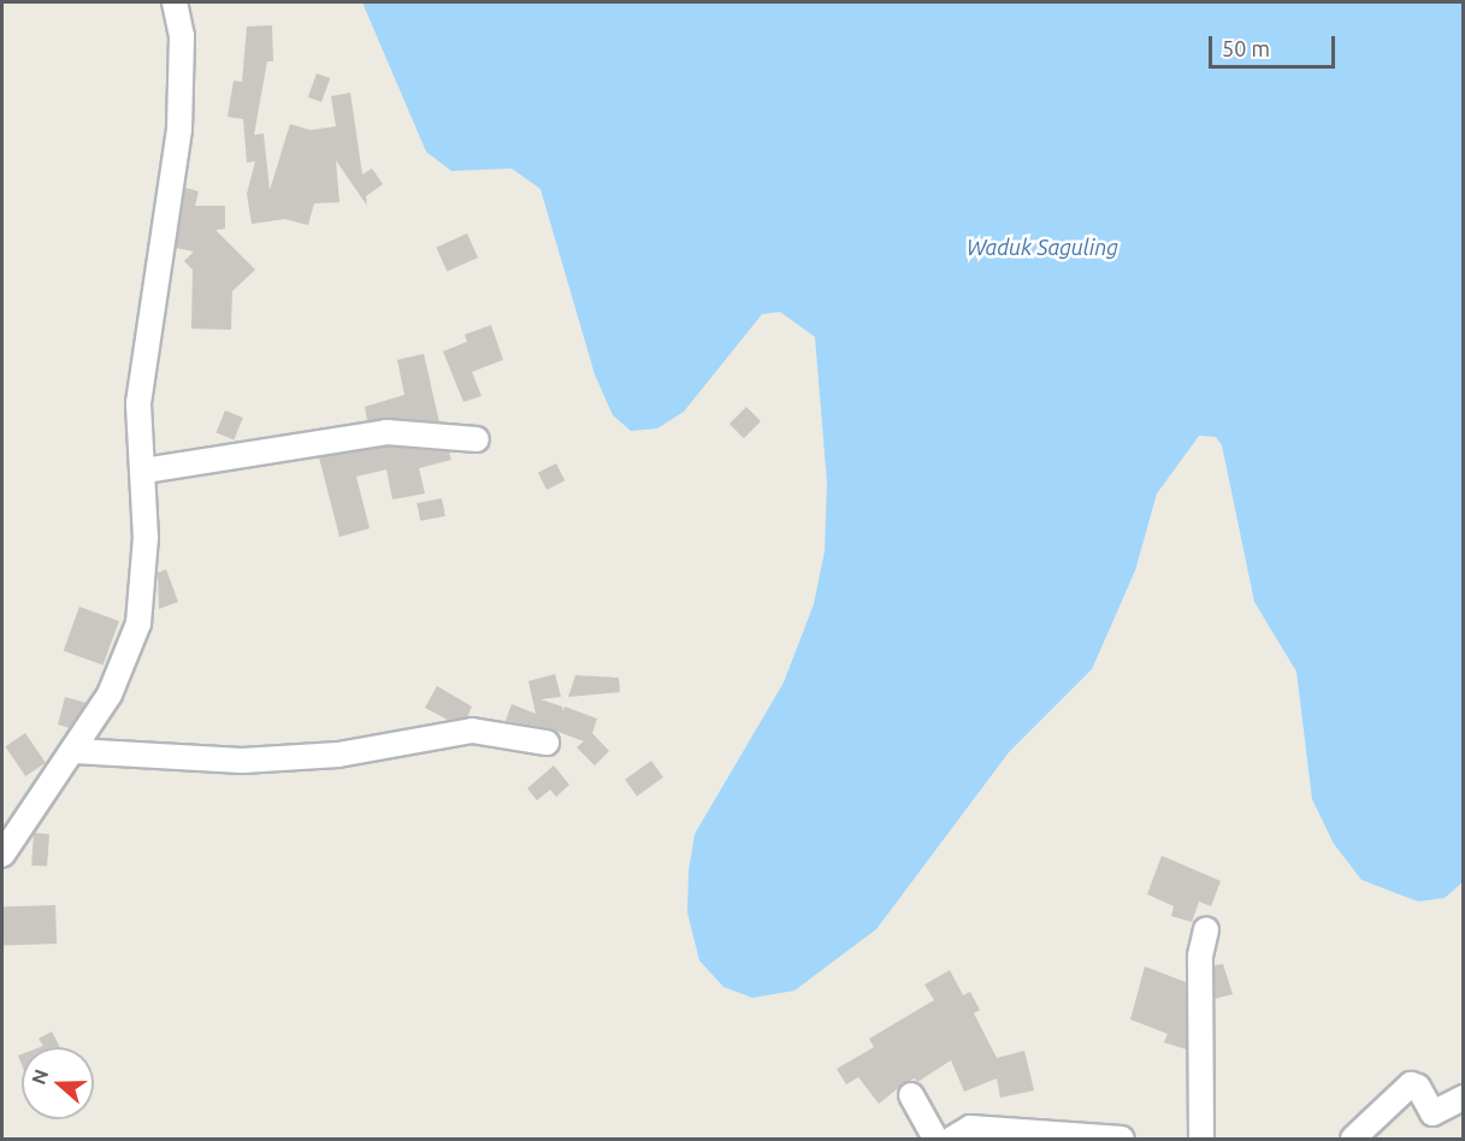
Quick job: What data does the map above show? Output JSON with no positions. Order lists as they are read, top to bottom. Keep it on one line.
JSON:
{"water":["Waduk Saguling"],"scale_bar":"50 m","north":"left"}
